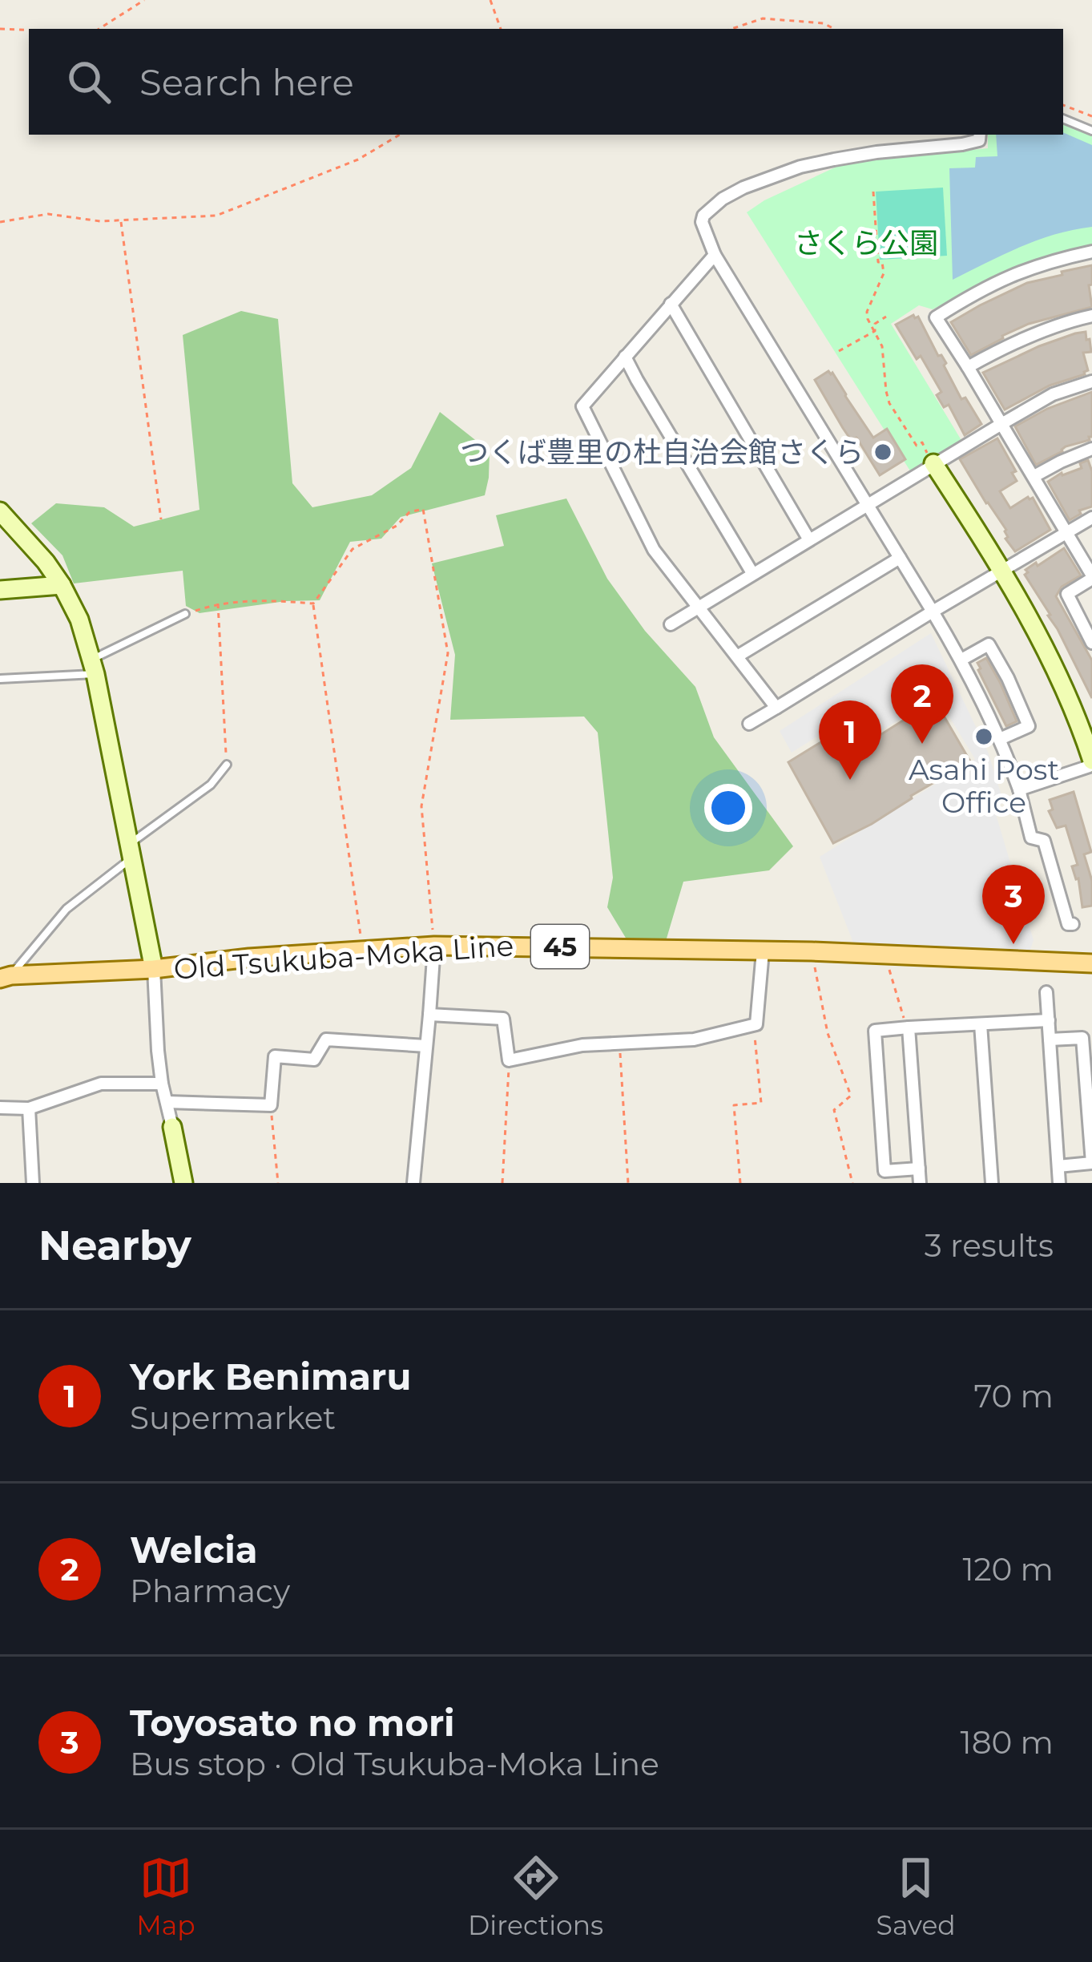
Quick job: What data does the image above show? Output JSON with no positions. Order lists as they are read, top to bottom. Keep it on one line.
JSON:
{"streets":{"main road":["45","Old Tsukuba-Moka Line"]},"parks":["さくら公園"],"places":["つくば豊里の杜自治会館さくら","Asahi Post Office"],"page":{"search":"Search here","pins":["2","1","3"],"heading":["Nearby","3 results"],"list":[{"mark":"1","name":"York Benimaru","note":"Supermarket","value":"70 m"},{"mark":"2","name":"Welcia","note":"Pharmacy","value":"120 m"},{"mark":"3","name":"Toyosato no mori","note":"Bus stop · Old Tsukuba-Moka Line","value":"180 m"}],"nav":["Map","Directions","Saved"]}}
